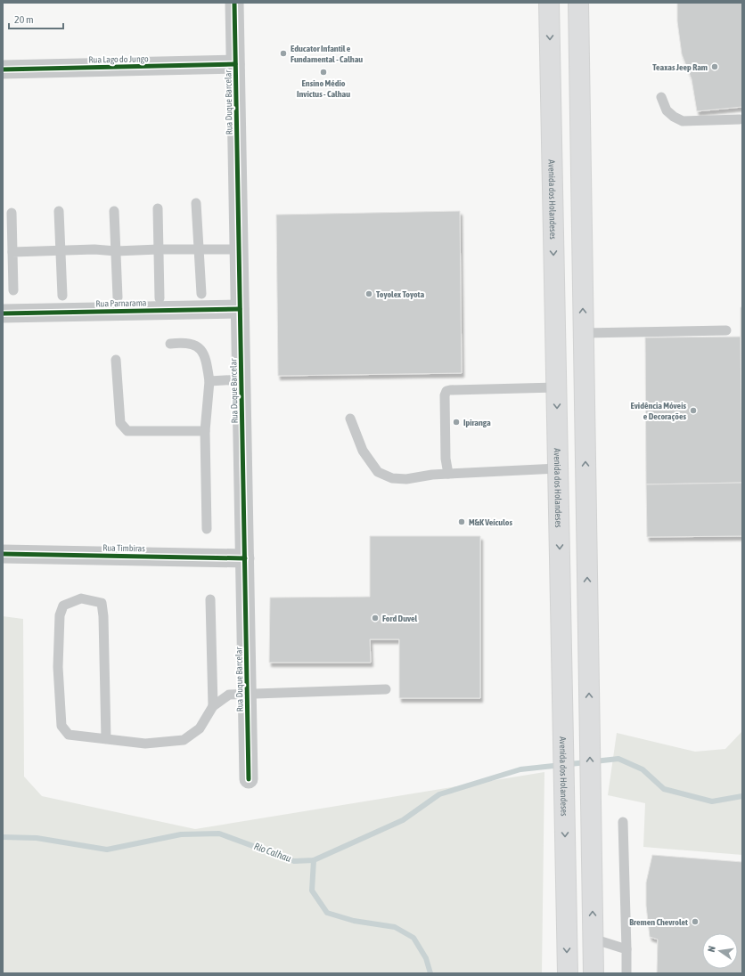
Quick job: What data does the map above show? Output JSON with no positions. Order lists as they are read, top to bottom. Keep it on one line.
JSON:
{"streets":{"main road":["Avenida dos Holandeses"],"street":["Rua Lago do Jungo","Rua Duque Barcelar","Rua Parnarama","Rua Timbiras"]},"crossings":[["Rua Lago do Jungo","Rua Duque Barcelar"],["Rua Duque Barcelar","Rua Parnarama"],["Rua Duque Barcelar","Rua Timbiras"]],"water":["Rio Calhau"],"places":["Educator Infantil e Fundamental - Calhau","Teaxas Jeep Ram","Ensino Médio Invictus - Calhau","Toyolex Toyota","Evidência Móveis e Decorações","Ipiranga","M&K Veículos","Ford Duvel","Bremen Chevrolet"],"scale_bar":"20 m","north":"left"}
